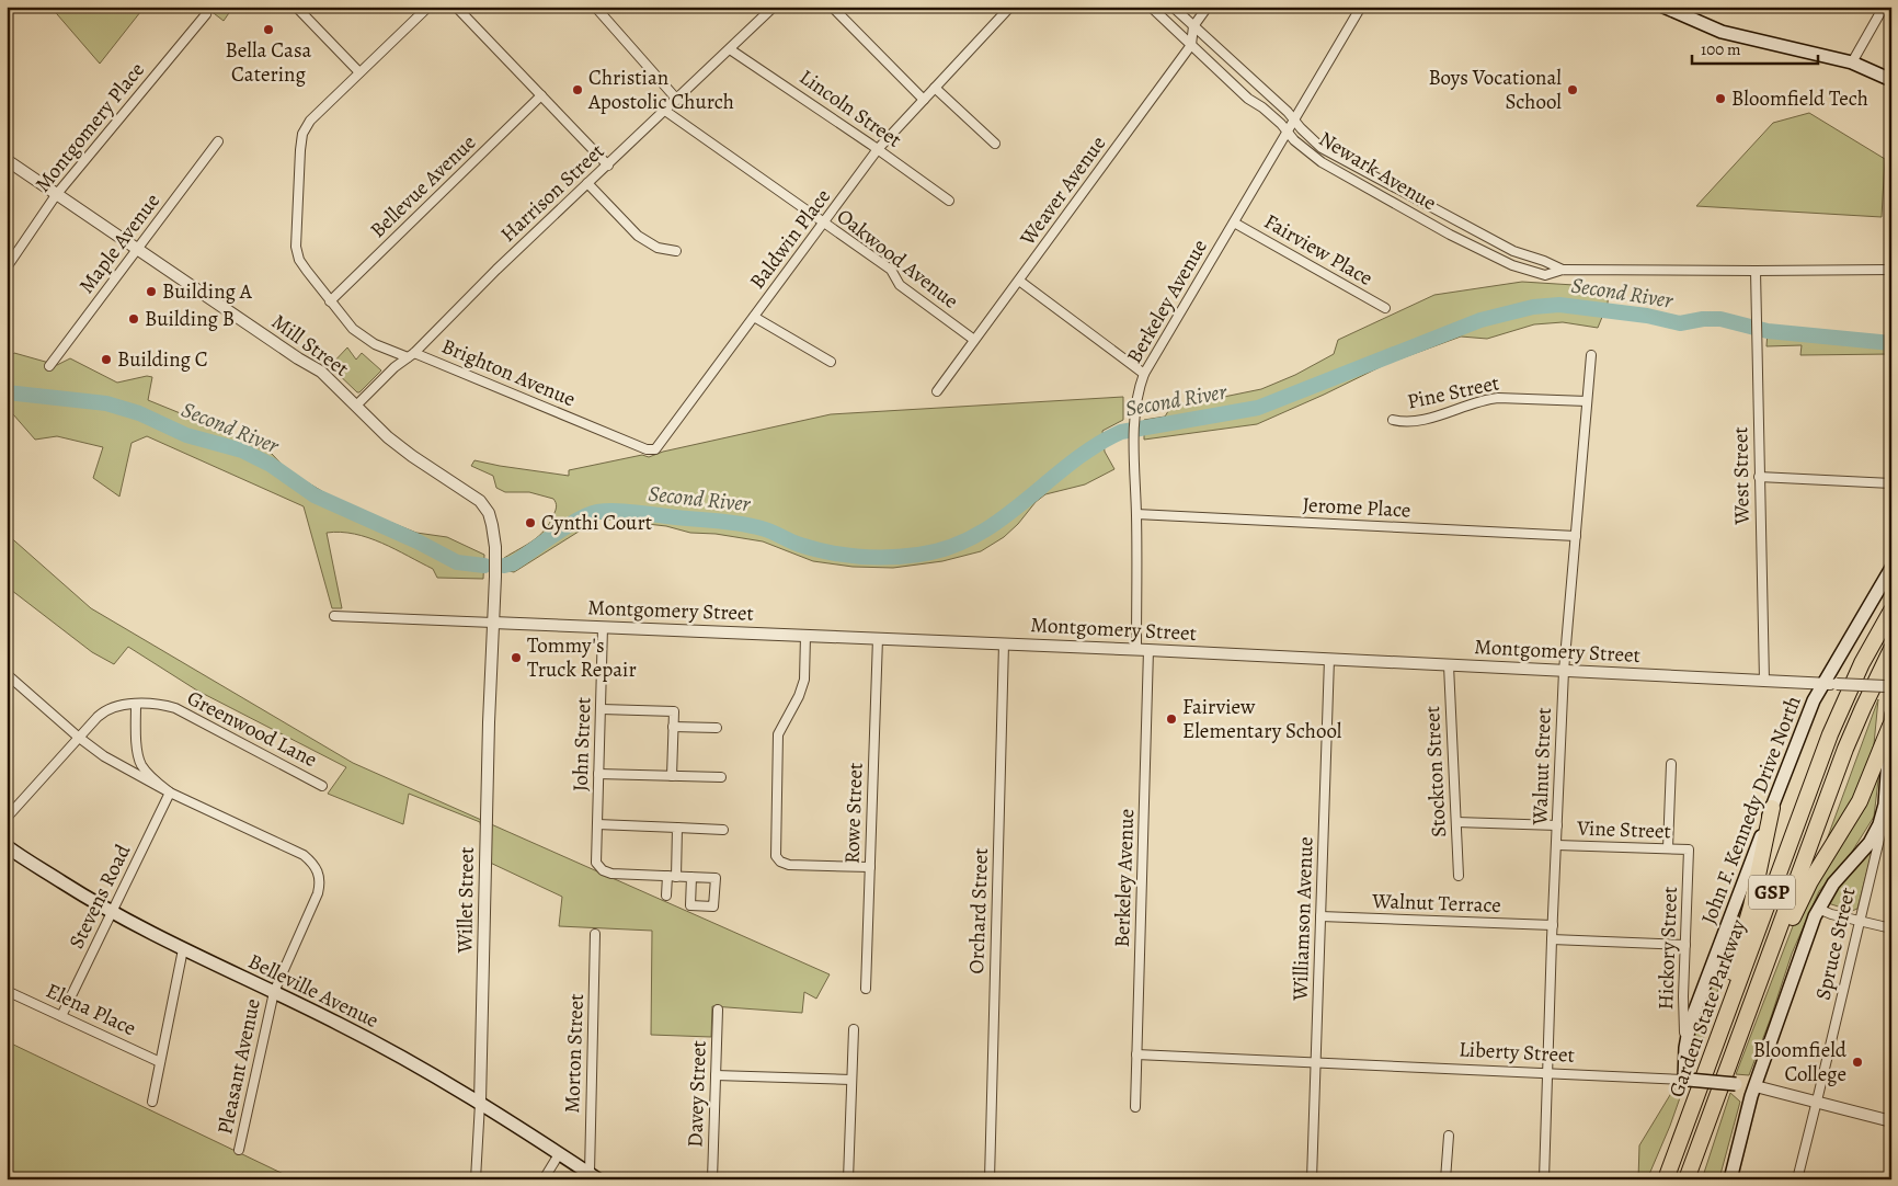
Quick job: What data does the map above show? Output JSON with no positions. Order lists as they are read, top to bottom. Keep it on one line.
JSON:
{"streets":{"highway":["GSP","Garden State Parkway"],"main road":["John F. Kennedy Drive North","Spruce Street","Belleville Avenue","Liberty Street"],"street":["Lincoln Street","Montgomery Place","Newark Avenue","Bellevue Avenue","Weaver Avenue","Harrison Street","Baldwin Place","Maple Avenue","Fairview Place","Oakwood Avenue","Berkeley Avenue","Mill Street","Brighton Avenue","Pine Street","West Street","Jerome Place","Montgomery Street","Greenwood Lane","John Street","Walnut Street","Stockton Street","Rowe Street","Vine Street","Stevens Road","Willet Street","Walnut Terrace","Orchard Street","Williamson Avenue","Hickory Street","Elena Place","Morton Street","Pleasant Avenue","Davey Street"]},"crossings":[["Lincoln Street","Harrison Street"],["Lincoln Street","Baldwin Place"],["Montgomery Place","Mill Street"],["Newark Avenue","Weaver Avenue"],["Newark Avenue","Berkeley Avenue"],["Newark Avenue","West Street"],["Bellevue Avenue","Brighton Avenue"],["Weaver Avenue","Oakwood Avenue"],["Harrison Street","Oakwood Avenue"],["Harrison Street","Mill Street"],["Harrison Street","Brighton Avenue"],["Baldwin Place","Oakwood Avenue"],["Baldwin Place","Brighton Avenue"],["Maple Avenue","Mill Street"],["Fairview Place","Berkeley Avenue"],["Berkeley Avenue","Jerome Place"],["Berkeley Avenue","Montgomery Street"],["Berkeley Avenue","Liberty Street"],["Mill Street","Montgomery Street"],["Mill Street","Willet Street"],["Pine Street","Walnut Street"],["West Street","Montgomery Street"],["Jerome Place","Walnut Street"],["Montgomery Street","John Street"],["Montgomery Street","Walnut Street"],["Montgomery Street","Stockton Street"],["Montgomery Street","John F. Kennedy Drive North"],["Montgomery Street","Rowe Street"],["Montgomery Street","Willet Street"],["Montgomery Street","Orchard Street"],["Montgomery Street","Williamson Avenue"],["Walnut Street","Vine Street"],["Walnut Street","Walnut Terrace"],["Walnut Street","Liberty Street"],["John F. Kennedy Drive North","Hickory Street"],["John F. Kennedy Drive North","Garden State Parkway"],["John F. Kennedy Drive North","Liberty Street"],["Vine Street","Hickory Street"],["Stevens Road","Belleville Avenue"],["Stevens Road","Elena Place"],["Stevens Road","Pleasant Avenue"],["Willet Street","Belleville Avenue"],["Walnut Terrace","Williamson Avenue"],["Williamson Avenue","Liberty Street"],["Spruce Street","Liberty Street"],["Belleville Avenue","Morton Street"],["Belleville Avenue","Pleasant Avenue"],["Garden State Parkway","Liberty Street"]],"water":["Second River"],"places":["Bella Casa Catering","Christian Apostolic Church","Boys Vocational School","Bloomfield Tech","Building A","Building B","Building C","Cynthi Court","Tommy's Truck Repair","Fairview Elementary School","Bloomfield College"],"scale_bar":"100 m"}
